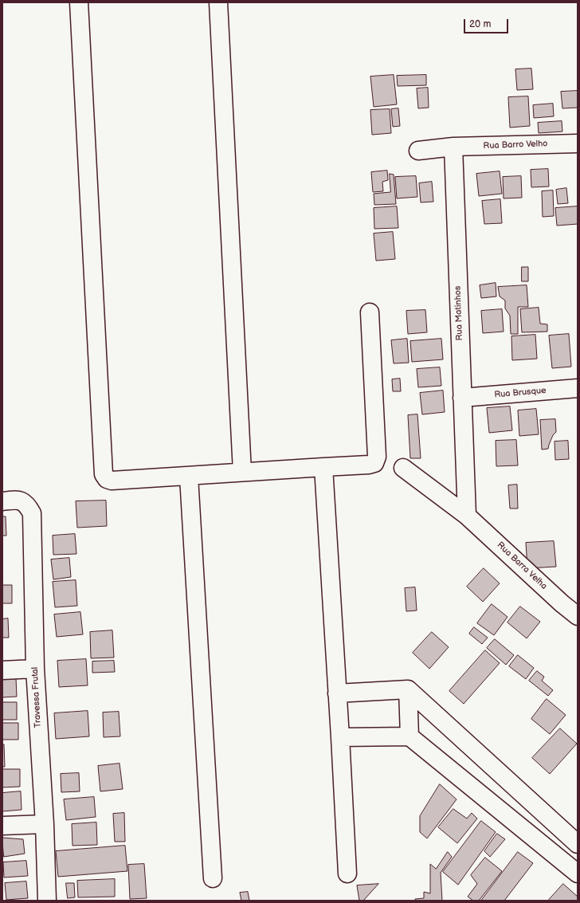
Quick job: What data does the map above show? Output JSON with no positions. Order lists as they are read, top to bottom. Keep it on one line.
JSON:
{"streets":{"street":["Rua Barro Velho","Rua Matinhos","Rua Brusque","Rua Barra Velha","Travessa Frutal"]},"crossings":[["Rua Barro Velho","Rua Matinhos"],["Rua Matinhos","Rua Brusque"],["Rua Matinhos","Rua Barra Velha"]],"scale_bar":"20 m"}
